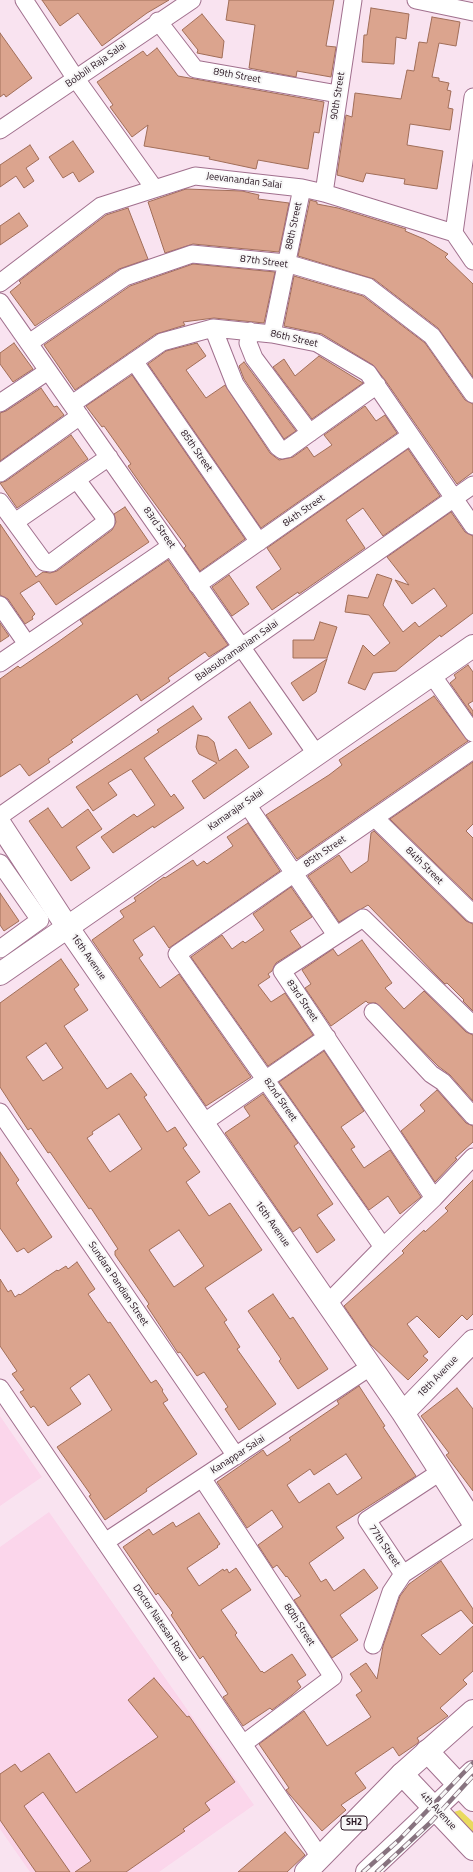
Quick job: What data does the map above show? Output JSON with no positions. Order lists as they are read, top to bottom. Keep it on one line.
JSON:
{"streets":{"street":["Bobbili Raja Salai","89th Street","90th Street","Jeevanandan Salai","88th Street","87th Street","86th Street","85th Street","84th Street","83rd Street","Balasubramaniam Salai","Kamarajar Salai","16th Avenue","82nd Street","Sundara Pandian Street","18th Avenue","Kanappar Salai","77th Street","Doctor Natesan Road","80th Street","4th Avenue","SH2"]},"crossings":[["Bobbili Raja Salai","89th Street"],["89th Street","90th Street"],["90th Street","Jeevanandan Salai"],["Jeevanandan Salai","88th Street"],["88th Street","87th Street"],["88th Street","86th Street"],["87th Street","83rd Street"],["86th Street","85th Street"],["86th Street","84th Street"],["86th Street","83rd Street"],["86th Street","Balasubramaniam Salai"],["85th Street","84th Street"],["85th Street","82nd Street"],["84th Street","83rd Street"],["83rd Street","Balasubramaniam Salai"],["83rd Street","Kamarajar Salai"],["Kamarajar Salai","16th Avenue"],["16th Avenue","18th Avenue"],["16th Avenue","Kanappar Salai"],["16th Avenue","77th Street"],["Sundara Pandian Street","Kanappar Salai"],["Kanappar Salai","Doctor Natesan Road"],["Kanappar Salai","80th Street"],["Doctor Natesan Road","80th Street"],["Doctor Natesan Road","SH2"],["4th Avenue","SH2"]]}
